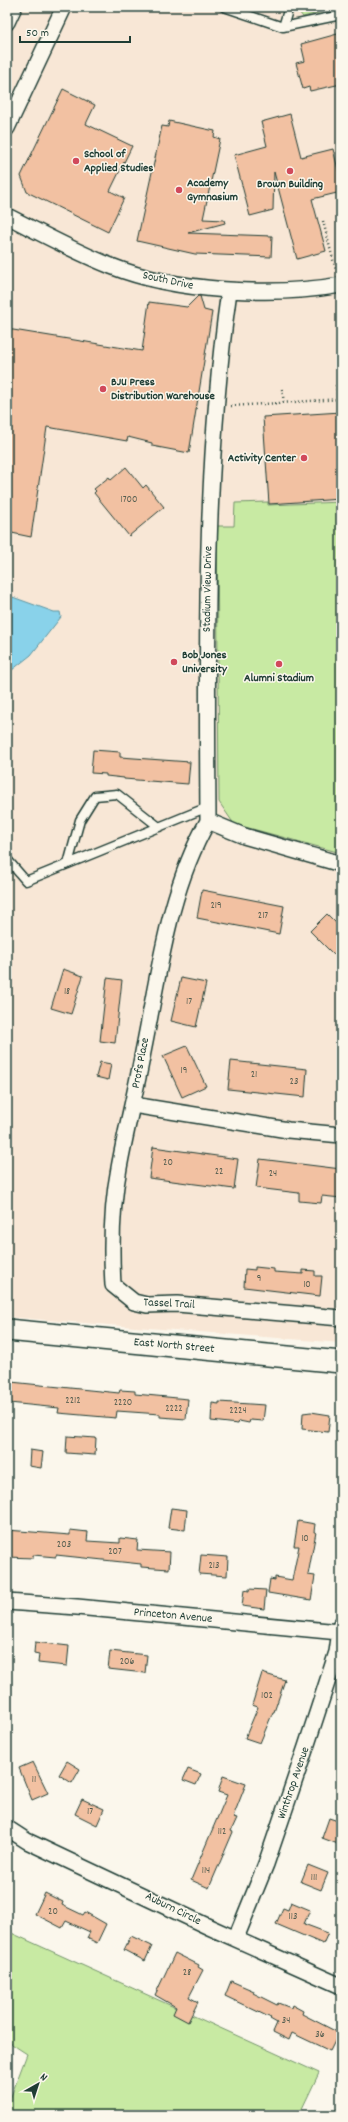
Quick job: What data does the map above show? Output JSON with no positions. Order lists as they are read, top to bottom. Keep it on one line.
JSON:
{"streets":{"main road":["East North Street"],"street":["South Drive","Stadium View Drive","Profs Place","Tassel Trail","Princeton Avenue","Winthrop Avenue","Auburn Circle"]},"crossings":[["South Drive","Stadium View Drive"],["Stadium View Drive","Profs Place"],["Profs Place","Tassel Trail"],["Princeton Avenue","Winthrop Avenue"],["Winthrop Avenue","Auburn Circle"]],"places":["School of Applied Studies","Brown Building","Academy Gymnasium","BJU Press Distribution Warehouse","Activity Center","Bob Jones University","Alumni Stadium"],"house_numbers":["1700","219","217","18","17","19","21","23","20","22","24","9","10","2212","2220","2222","2224","10","203","207","213","206","102","11","17","112","114","111","20","113","28","34","36"],"scale_bar":"50 m","north":"top right"}
